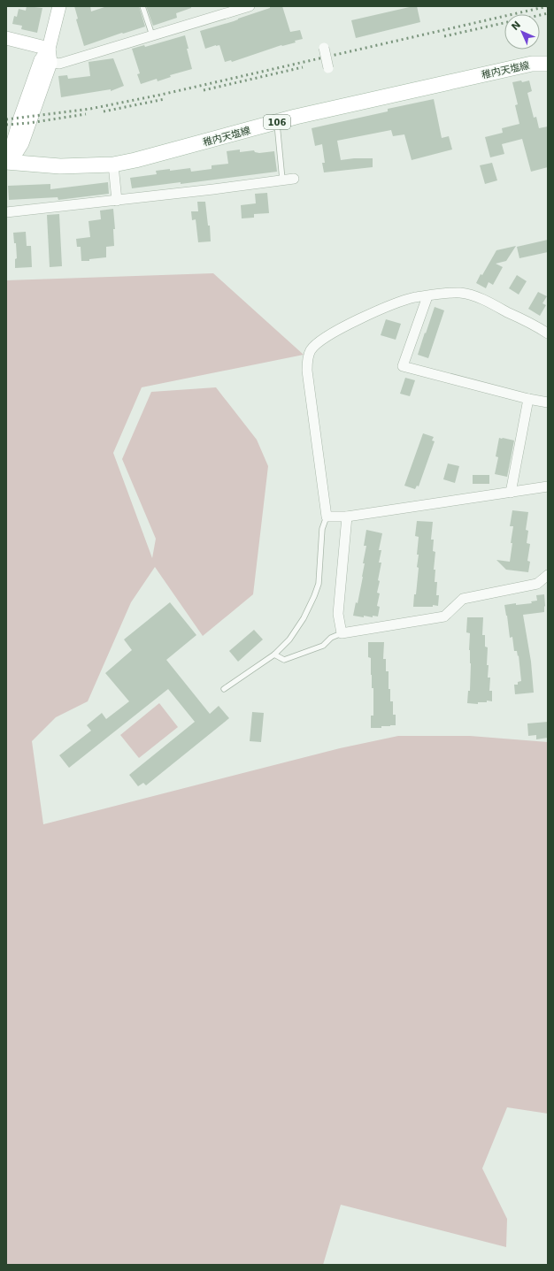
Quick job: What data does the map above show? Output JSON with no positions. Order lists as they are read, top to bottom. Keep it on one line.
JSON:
{"streets":{"main road":["稚内天塩線","106"]},"north":"top left"}
